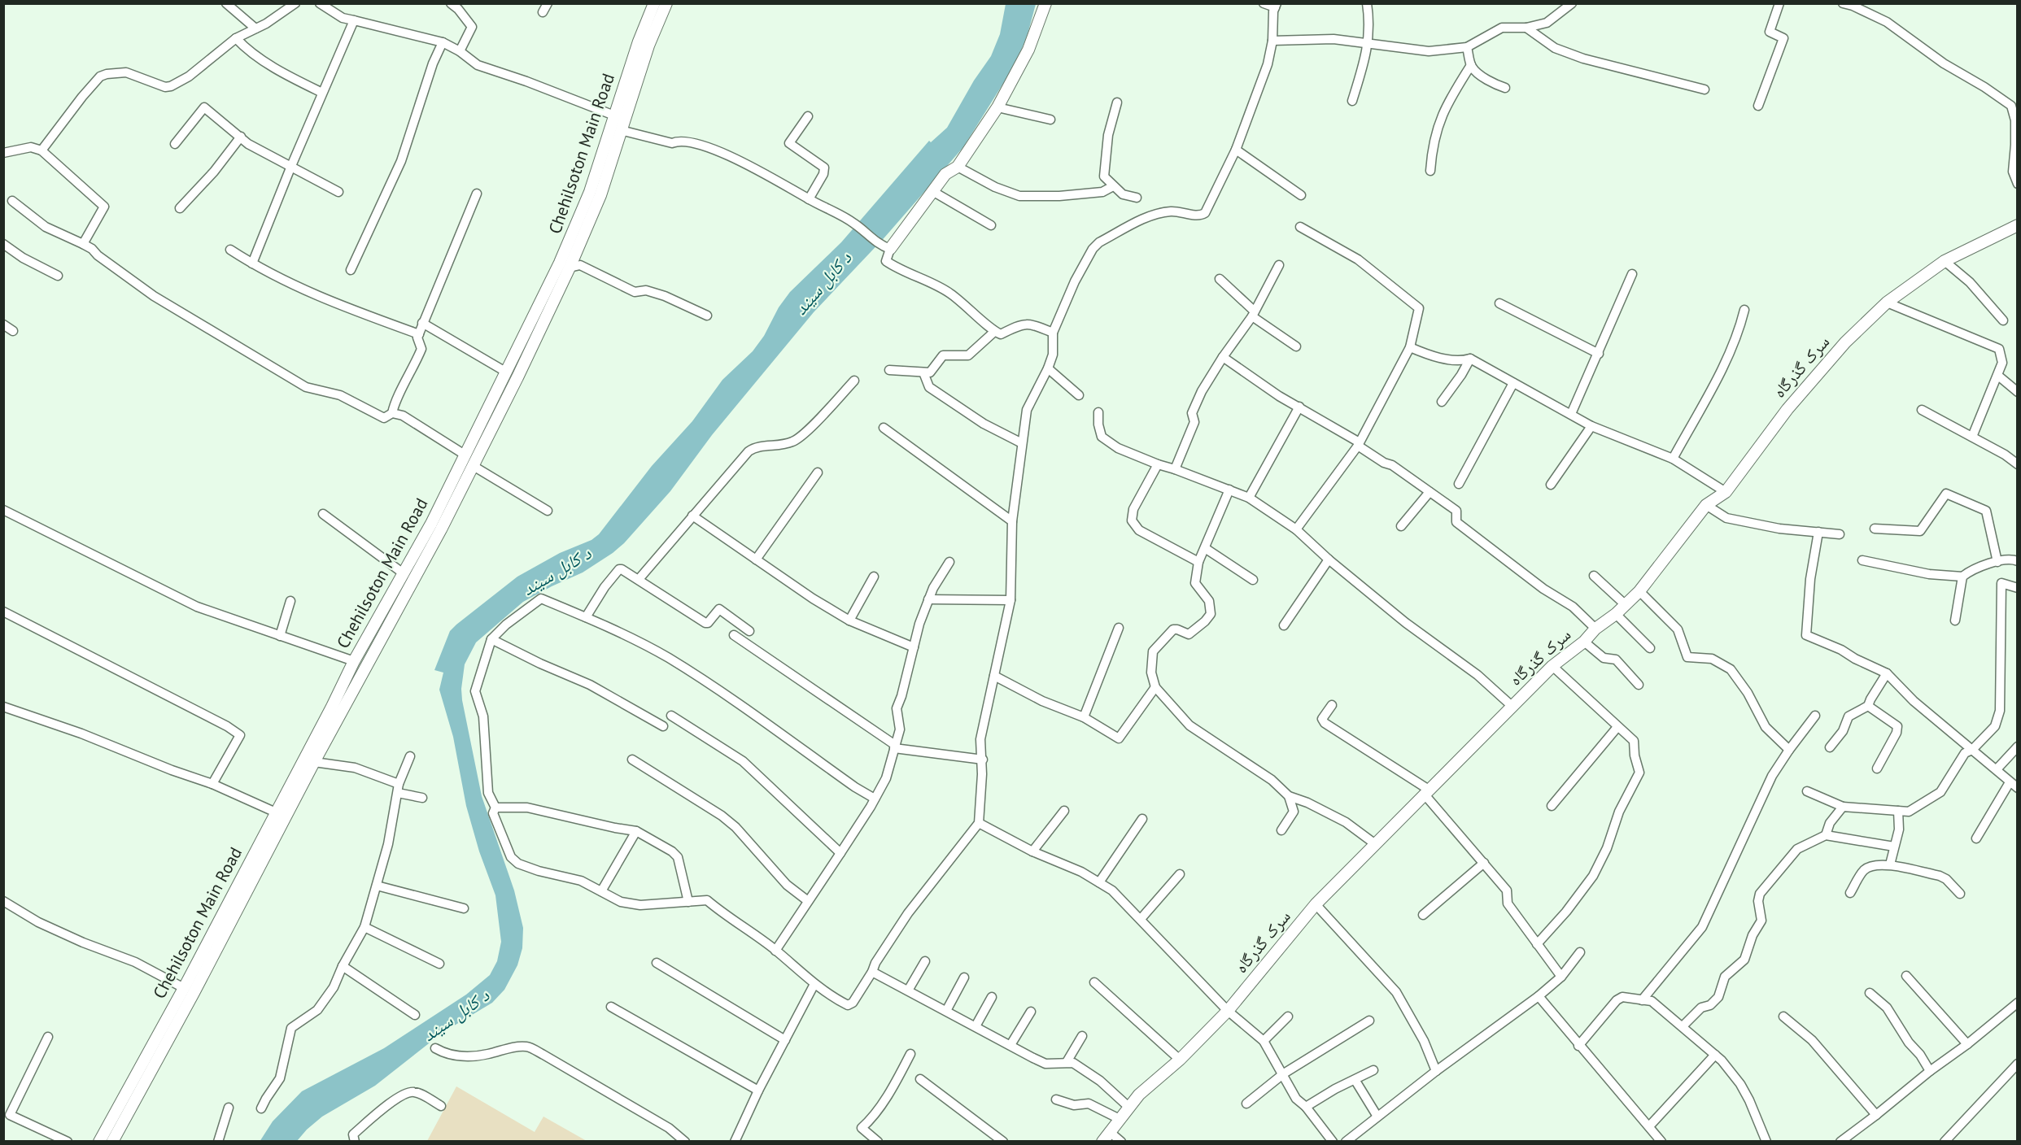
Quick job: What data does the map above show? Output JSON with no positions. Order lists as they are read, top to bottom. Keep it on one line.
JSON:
{"streets":{"main road":["Chehilsoton Main Road","سرک گذرگاه"]},"water":["د کابل سيند"]}
